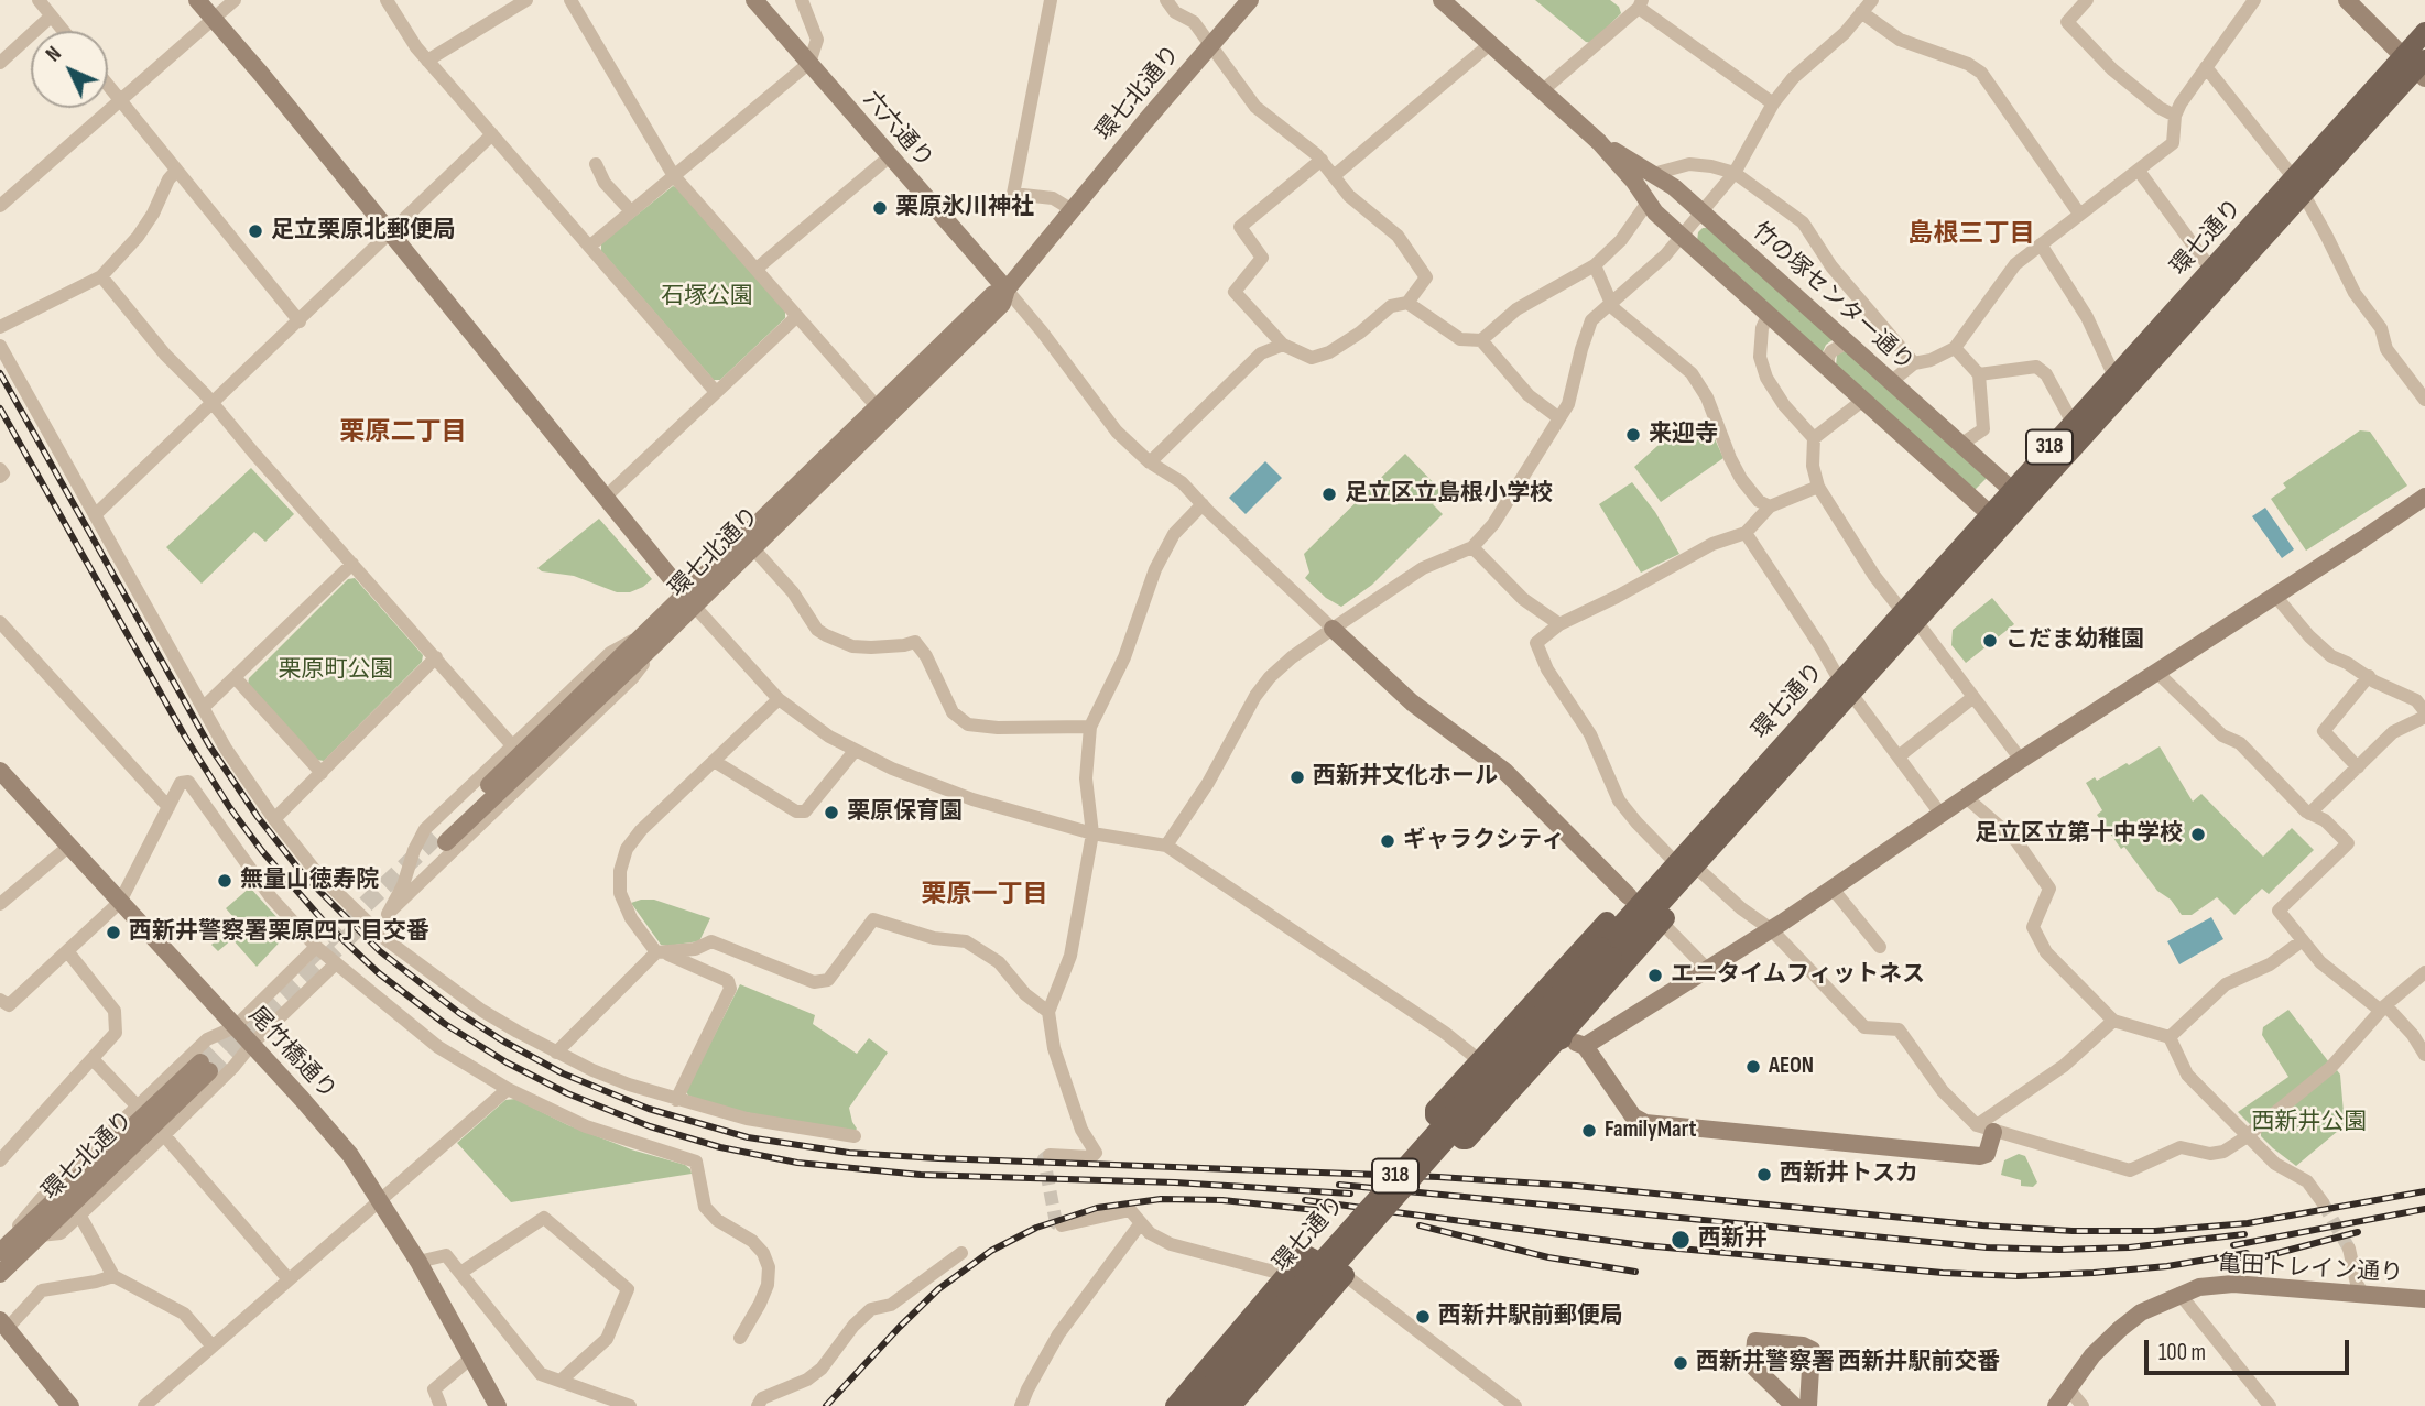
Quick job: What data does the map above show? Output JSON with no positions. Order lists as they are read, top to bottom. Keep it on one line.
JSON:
{"streets":{"main road":["環七通り","318"],"street":["環七北通り","六六通り","竹の塚センター通り","尾竹橋通り","亀田トレイン通り"]},"crossings":[["環七北通り","六六通り"],["環七通り","竹の塚センター通り"]],"districts":["島根三丁目","栗原二丁目","栗原一丁目"],"parks":["石塚公園","栗原町公園","西新井公園"],"places":["栗原氷川神社","足立栗原北郵便局","来迎寺","足立区立島根小学校","こだま幼稚園","西新井文化ホール","栗原保育園","足立区立第十中学校","ギャラクシティ","無量山徳寿院","西新井警察署栗原四丁目交番","エニタイムフィットネス","AEON","FamilyMart","西新井トスカ","西新井","西新井駅前郵便局","西新井警察署 西新井駅前交番"],"scale_bar":"100 m","north":"top left"}
